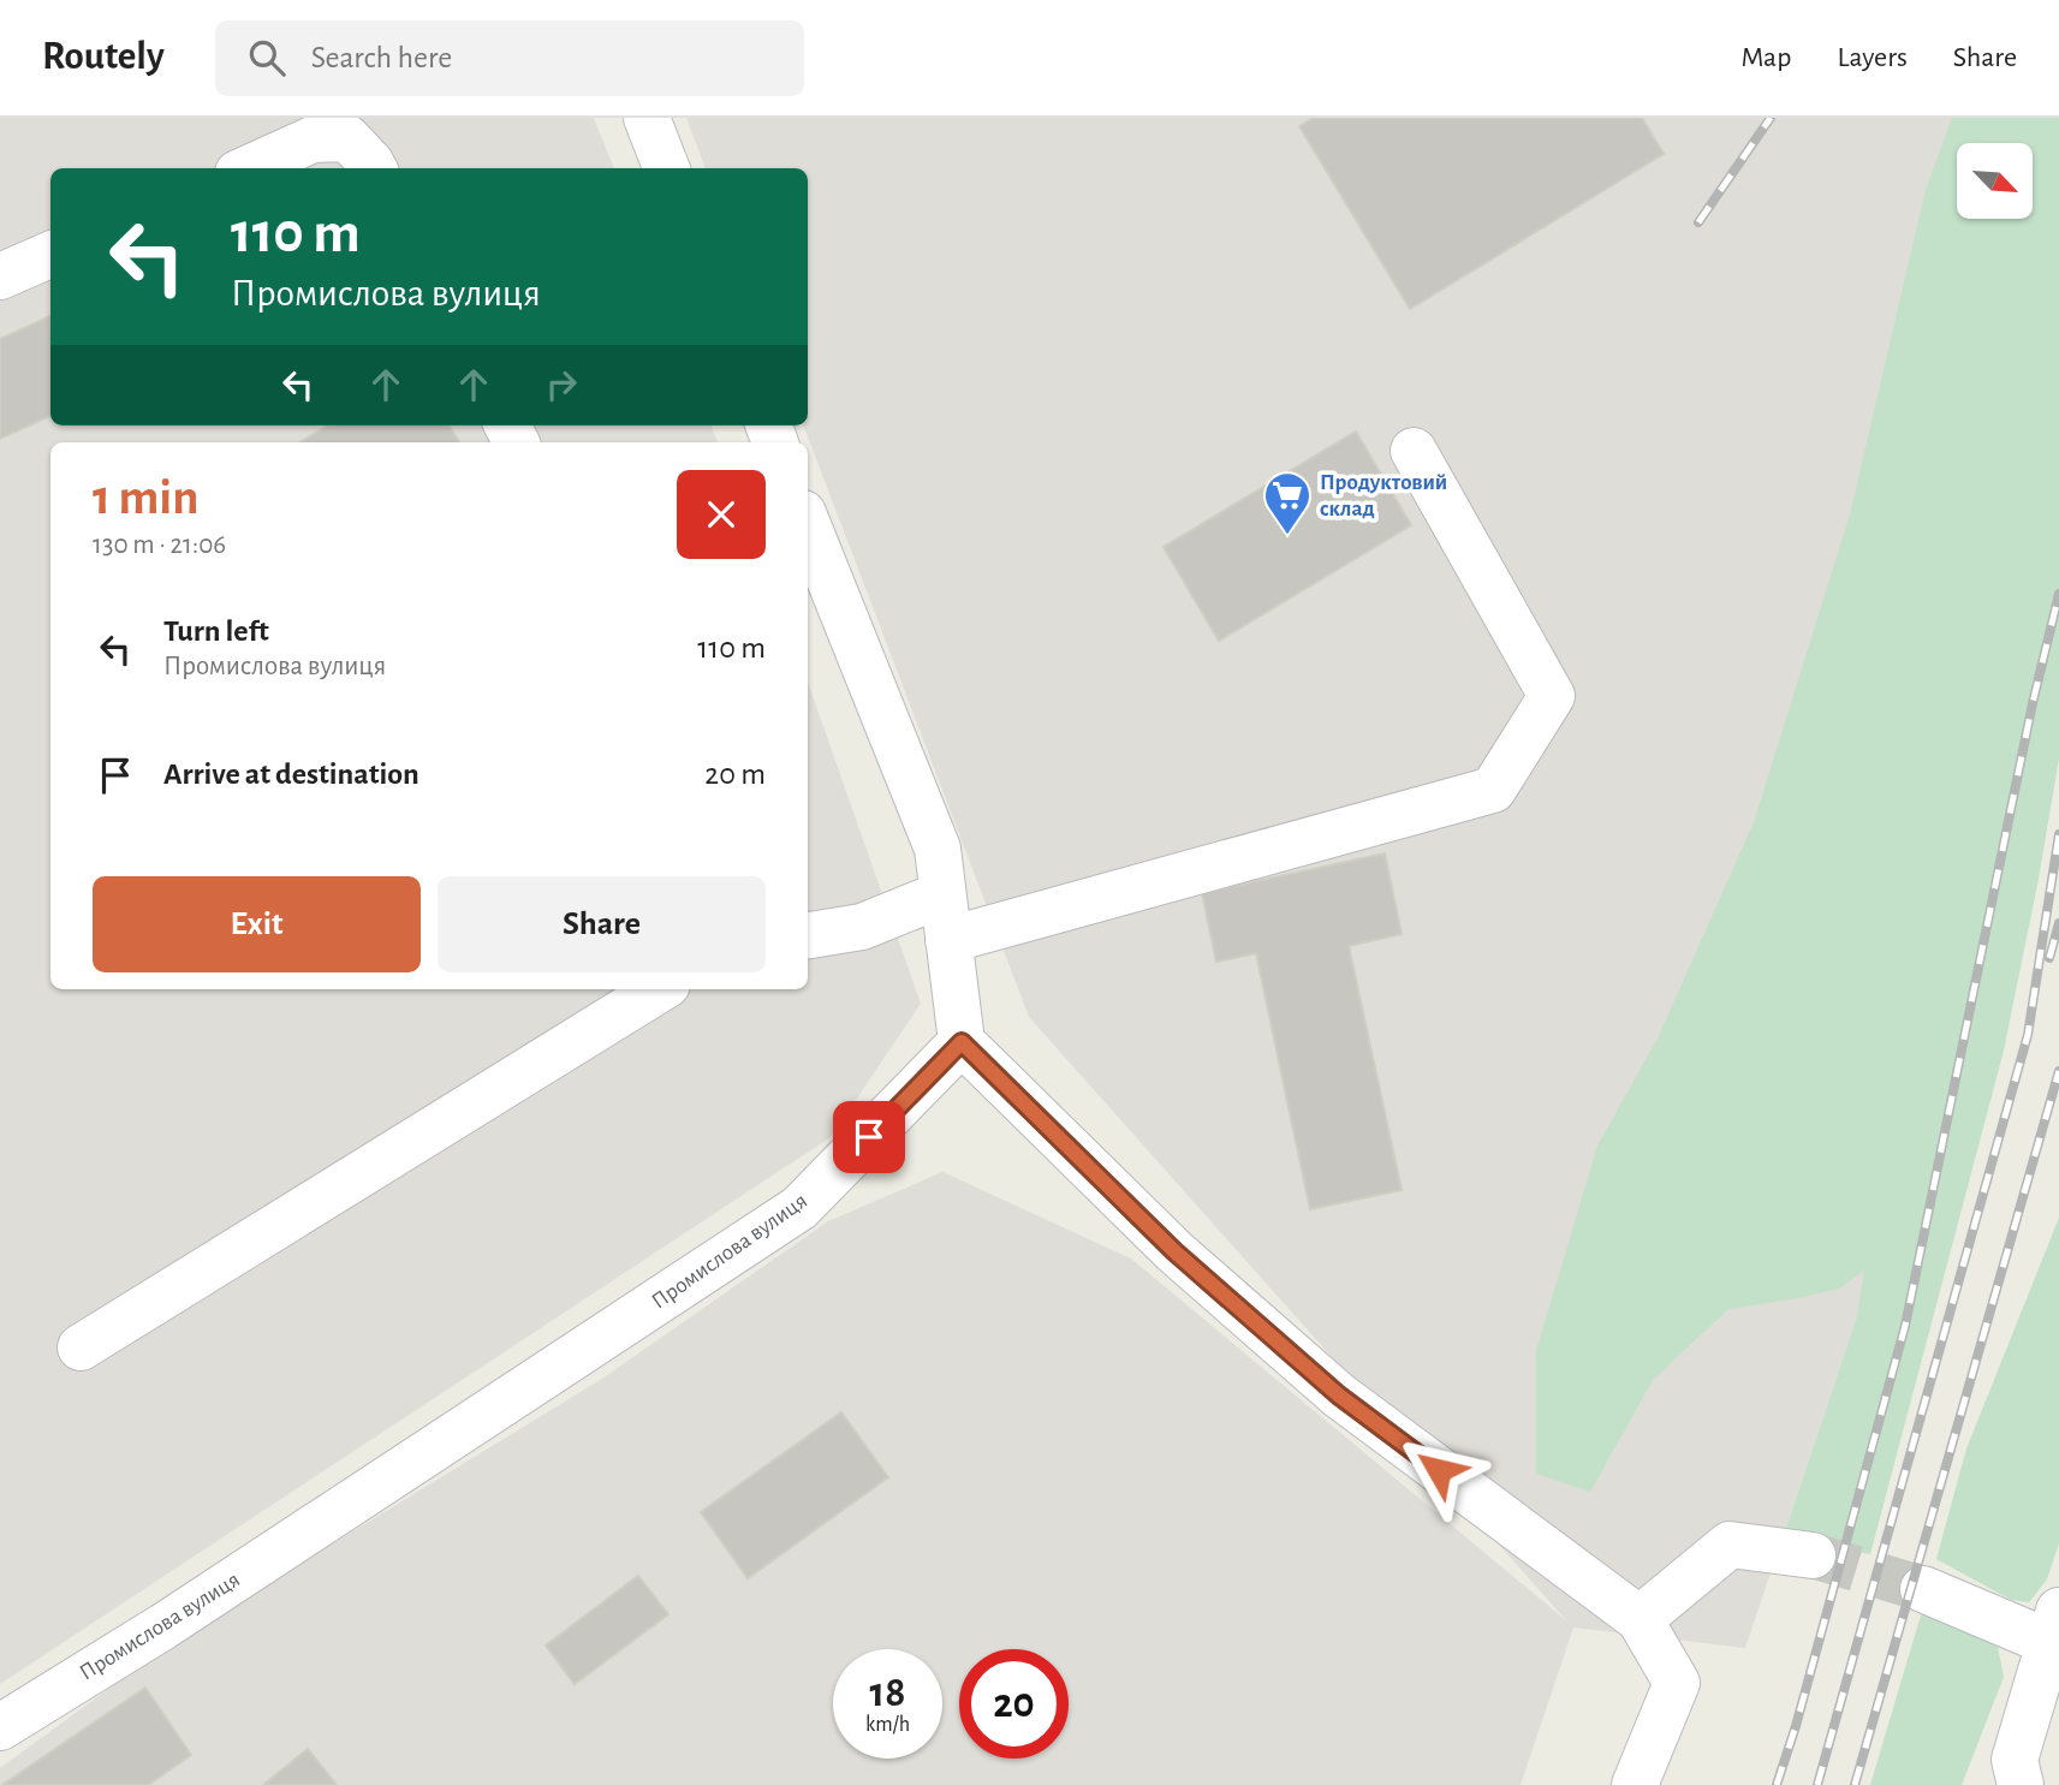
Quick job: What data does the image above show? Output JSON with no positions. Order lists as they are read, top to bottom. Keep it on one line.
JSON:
{"streets":{"street":["Промислова вулиця"]},"places":{"supermarket":["Продуктовий склад"]},"north":"bottom right","page":{"header":"Routely","search":"Search here","nav":["Map","Layers","Share"],"turn":["110 m","Промислова вулиця"],"heading":["1 min","130 m · 21:06"],"list":[{"name":"Turn left","note":"Промислова вулиця","value":"110 m"},{"name":"Arrive at destination","value":"20 m"}],"buttons":["Exit","Share"],"speed":"18 km/h","limit":"20"}}
